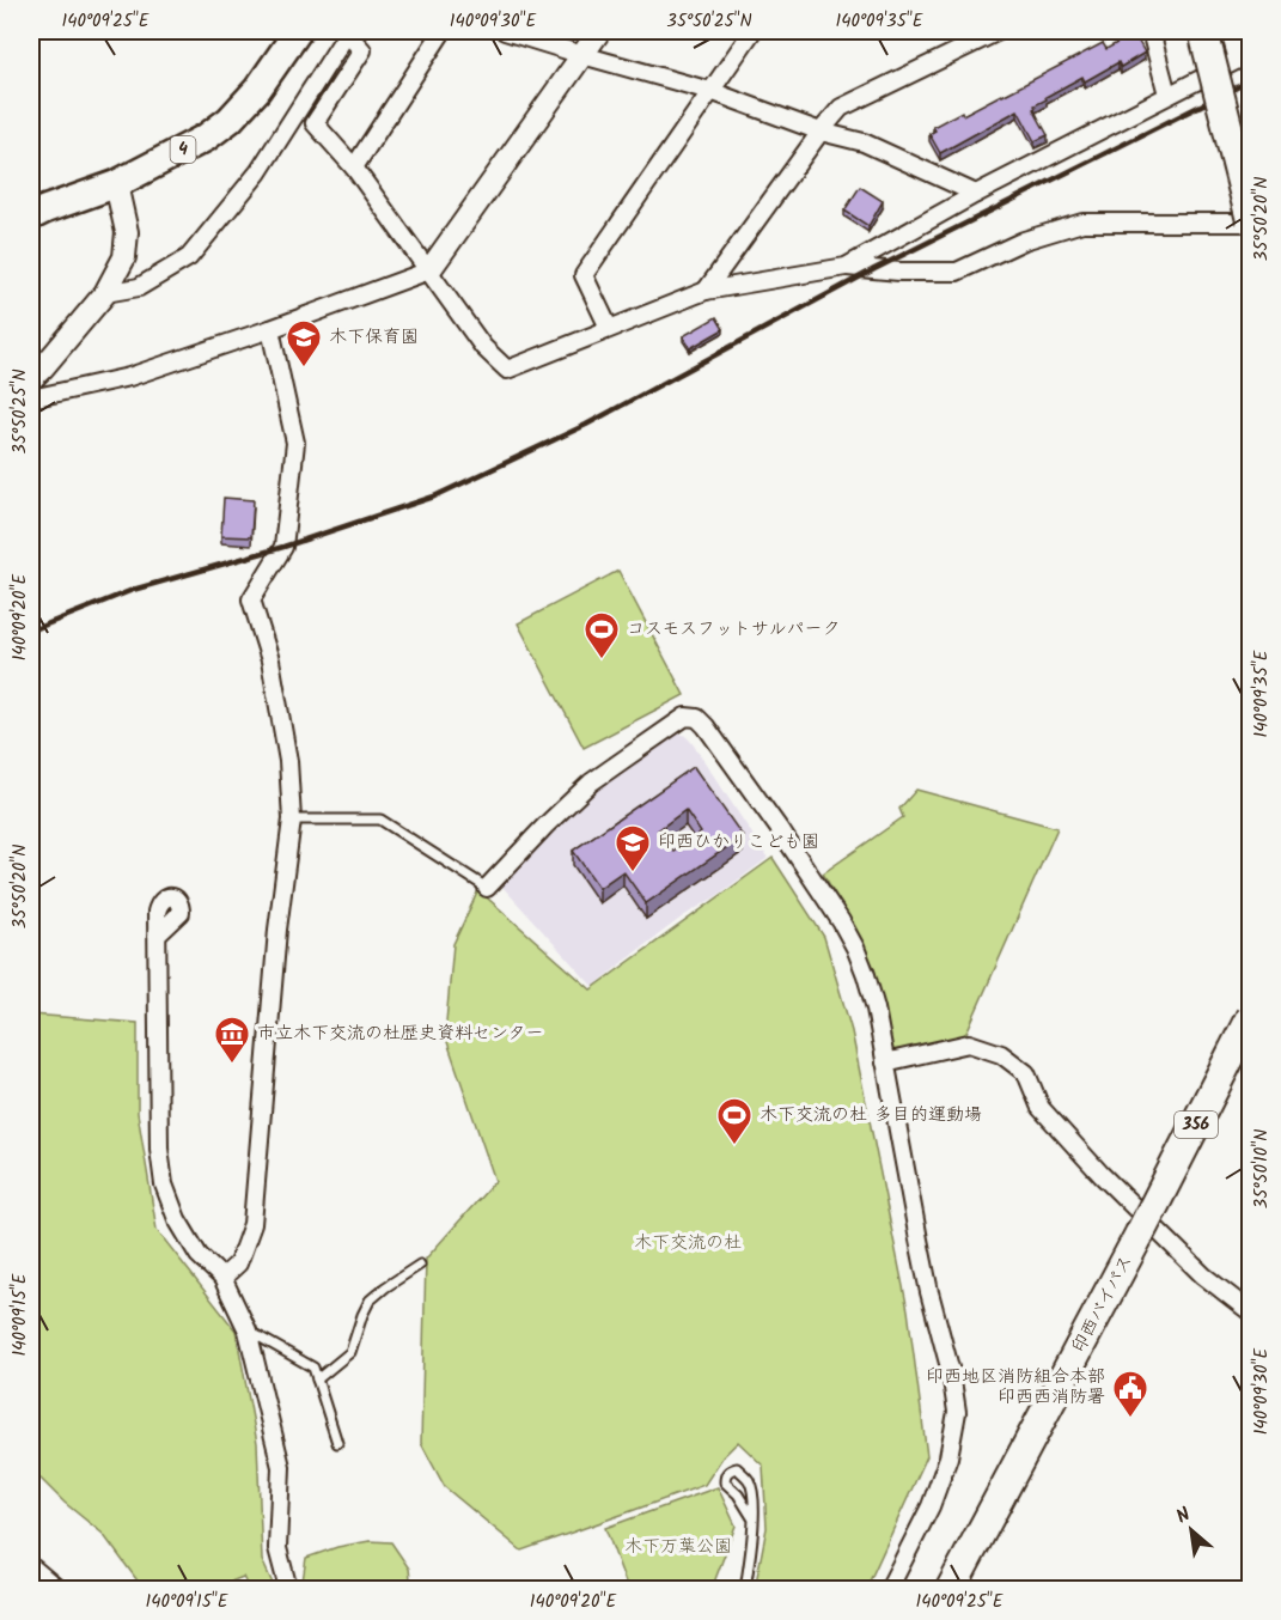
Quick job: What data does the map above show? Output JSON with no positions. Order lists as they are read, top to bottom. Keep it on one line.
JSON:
{"streets":{"highway":["356","印西バイパス"],"main road":["4"]},"parks":["木下交流の杜","木下万葉公園"],"places":{"school or university":["木下保育園","印西ひかりこども園"],"sports":["コスモスフットサルパーク","木下交流の杜 多目的運動場"],"museum":["市立木下交流の杜歴史資料センター"],"public building":["印西地区消防組合本部 印西西消防署"]},"north":"top left","coordinates":["140°09'25\"E","140°09'30\"E","35°50'25\"N","140°09'35\"E","35°50'20\"N","140°09'20\"E","35°50'10\"N","140°09'15\"E"]}
